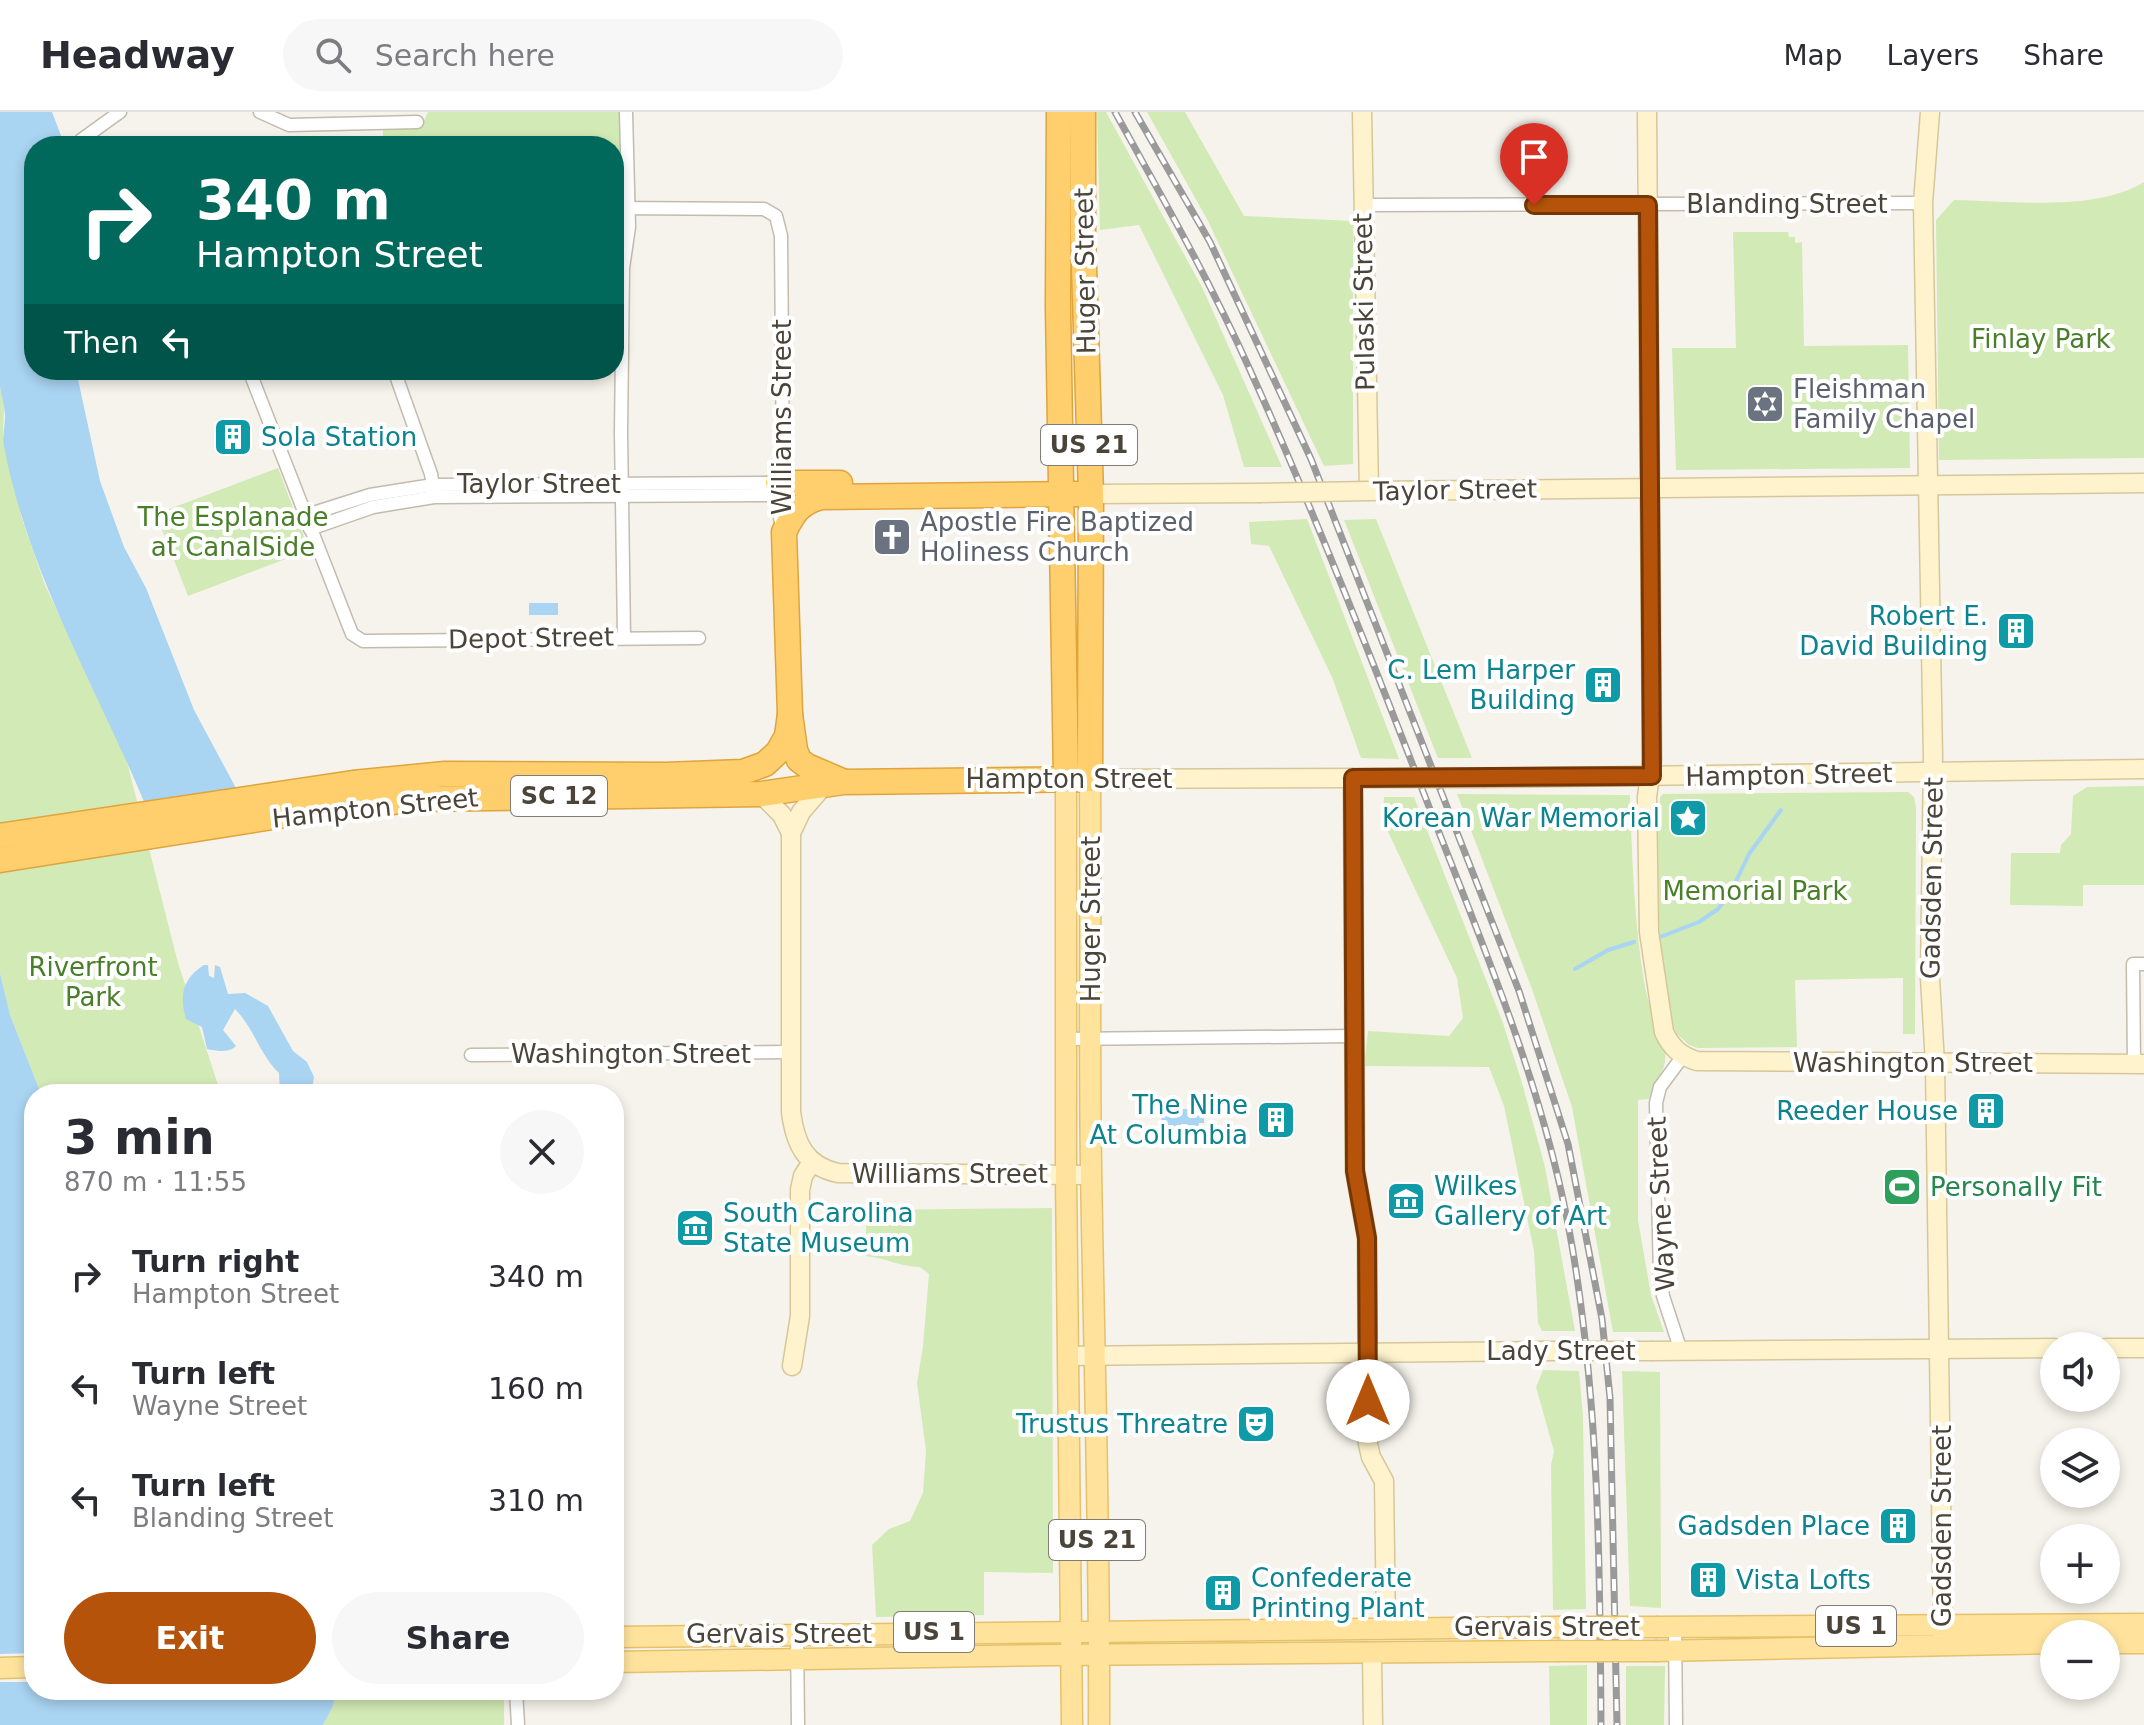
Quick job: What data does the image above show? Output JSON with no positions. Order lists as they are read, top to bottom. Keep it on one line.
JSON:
{"streets":{"highway":["Huger Street","Williams Street","US 21","Taylor Street","Hampton Street","SC 12"],"main road":["US 1","Gervais Street"],"street":["Blanding Street","Pulaski Street","Depot Street","Gadsden Street","Washington Street","Wayne Street","Lady Street"]},"crossings":[["Blanding Street","Pulaski Street"],["Blanding Street","Gadsden Street"],["Huger Street","Williams Street"],["Huger Street","Taylor Street"],["Huger Street","Hampton Street"],["Huger Street","Lady Street"],["Huger Street","Gervais Street"],["Pulaski Street","Taylor Street"],["Williams Street","Taylor Street"],["Williams Street","Hampton Street"],["Taylor Street","Depot Street"],["Taylor Street","Gadsden Street"],["Hampton Street","Gadsden Street"],["Gadsden Street","Washington Street"],["Gadsden Street","Lady Street"],["Gadsden Street","Gervais Street"],["Washington Street","Wayne Street"],["Wayne Street","Lady Street"]],"parks":["Finlay Park","The Esplanade at CanalSide","Memorial Park","Riverfront Park"],"places":{"synagogue":["Fleishman Family Chapel"],"building":["Sola Station","Robert E. David Building","C. Lem Harper Building","Reeder House","The Nine At Columbia","Gadsden Place","Vista Lofts","Confederate Printing Plant"],"church":["Apostle Fire Baptized Holiness Church"],"place":["Korean War Memorial"],"sports":["Personally Fit"],"museum":["Wilkes Gallery of Art","South Carolina State Museum"],"theatre":["Trustus Threatre"]},"page":{"header":"Headway","search":"Search here","nav":["Map","Layers","Share"],"turn":["340 m","Hampton Street"],"then":"Then","heading":["3 min","870 m · 11:55"],"list":[{"name":"Turn right","note":"Hampton Street","value":"340 m"},{"name":"Turn left","note":"Wayne Street","value":"160 m"},{"name":"Turn left","note":"Blanding Street","value":"310 m"}],"map_buttons":["+","−"],"buttons":["Exit","Share"]}}
